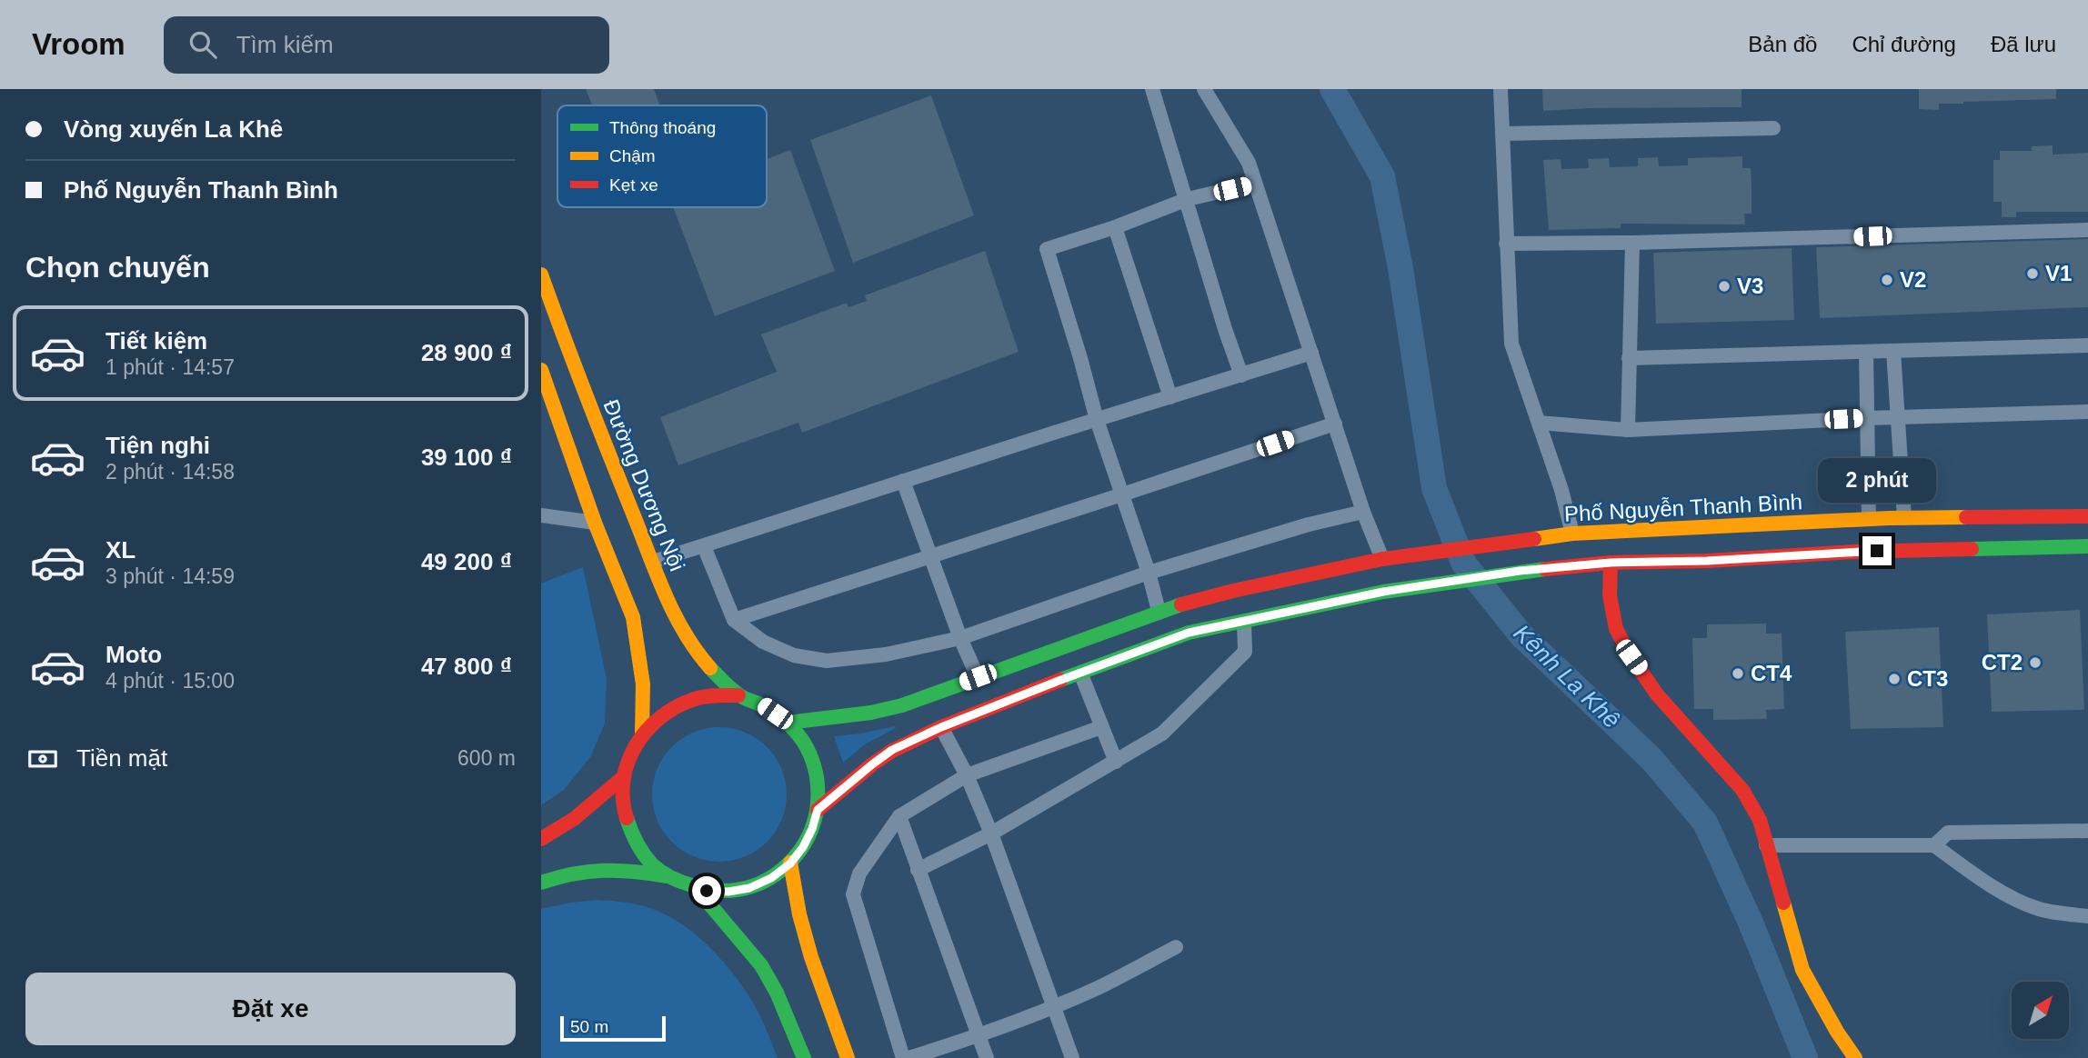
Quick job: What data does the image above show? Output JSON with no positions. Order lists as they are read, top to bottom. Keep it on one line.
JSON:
{"streets":{"main road":["Đường Dương Nội","Phố Nguyễn Thanh Bình"]},"water":["Kênh La Khê"],"places":["V1","V2","V3","CT2","CT4","CT3"],"legend":["Thông thoáng","Chậm","Kẹt xe"],"scale_bar":"50 m","north":"top right","page":{"header":"Vroom","search":"Tìm kiếm","nav":["Bản đồ","Chỉ đường","Đã lưu"],"banner":["Vòng xuyến La Khê","Phố Nguyễn Thanh Bình"],"heading":"Chọn chuyến","list":[{"name":"Tiết kiệm","note":"1 phút · 14:57","value":"28 900 ₫"},{"name":"Tiện nghi","note":"2 phút · 14:58","value":"39 100 ₫"},{"name":"XL","note":"3 phút · 14:59","value":"49 200 ₫"},{"name":"Moto","note":"4 phút · 15:00","value":"47 800 ₫"}],"bubble":"2 phút","pay":["Tiền mặt","600 m"],"buttons":"Đặt xe","scale":"50 m"}}
